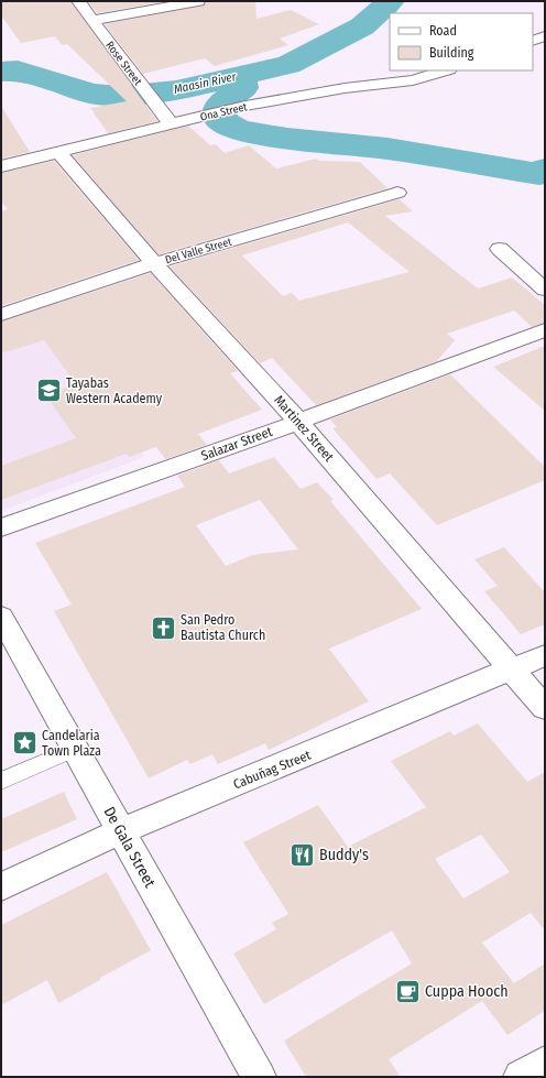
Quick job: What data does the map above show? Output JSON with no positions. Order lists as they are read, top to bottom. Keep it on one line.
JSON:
{"streets":{"street":["Rose Street","Ona Street","Del Valle Street","Martinez Street","Salazar Street","Cabuñag Street","De Gala Street"]},"crossings":[["Rose Street","Ona Street"],["Ona Street","Martinez Street"],["Del Valle Street","Martinez Street"],["Martinez Street","Salazar Street"],["Martinez Street","Cabuñag Street"],["Cabuñag Street","De Gala Street"]],"water":["Maasin River"],"places":{"school or university":["Tayabas Western Academy"],"church":["San Pedro Bautista Church"],"place":["Candelaria Town Plaza"],"restaurant":["Buddy's"],"cafe":["Cuppa Hooch"]},"legend":["Road","Building"]}
